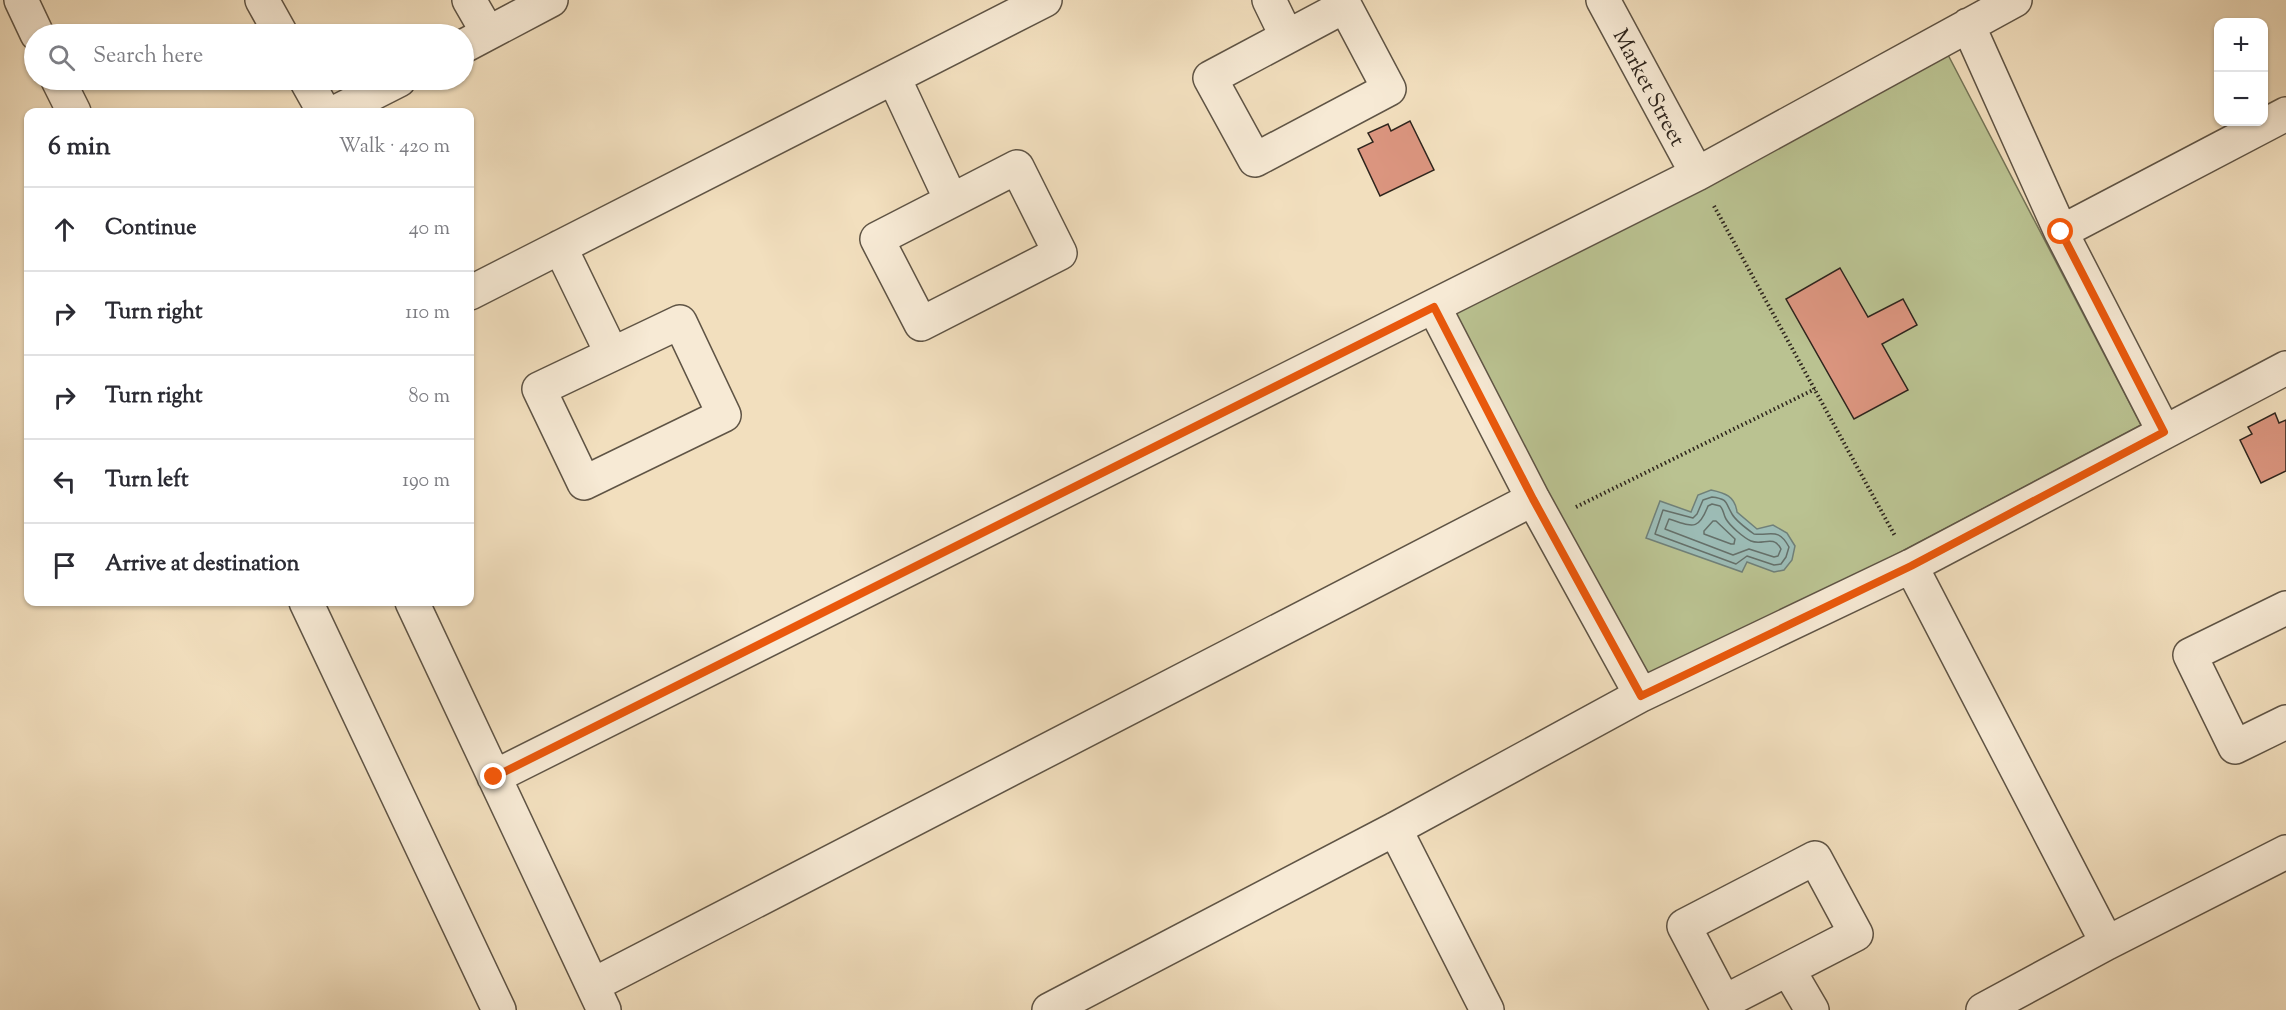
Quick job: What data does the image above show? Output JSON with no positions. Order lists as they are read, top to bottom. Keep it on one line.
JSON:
{"streets":{"street":["Market Street"]},"page":{"map_buttons":["+","−"],"search":"Search here","heading":["6 min","Walk · 420 m"],"list":[["Continue","40 m"],["Turn right","110 m"],["Turn right","80 m"],["Turn left","190 m"],"Arrive at destination"]}}
